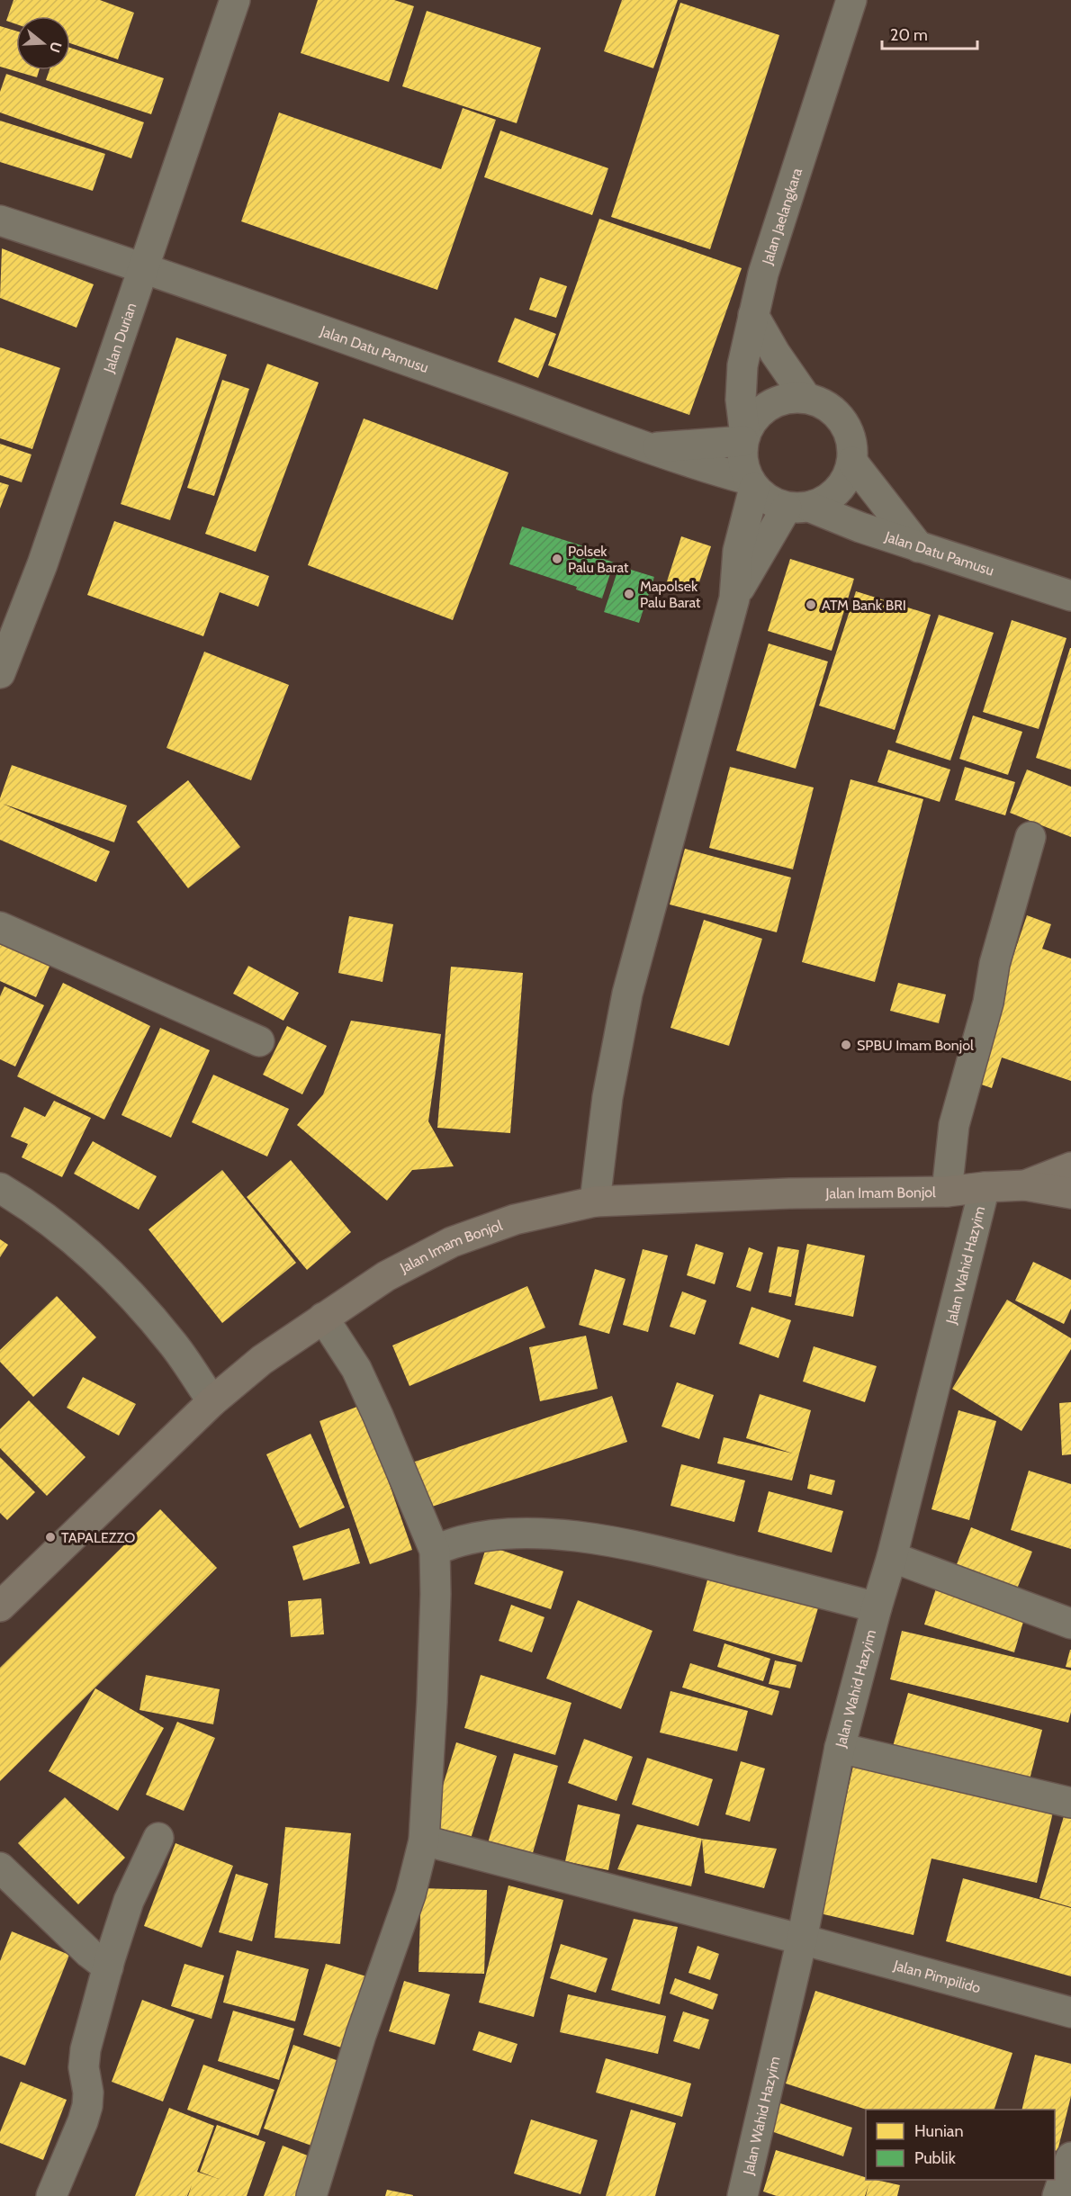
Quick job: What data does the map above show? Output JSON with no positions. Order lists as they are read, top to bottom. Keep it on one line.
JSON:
{"streets":{"highway":["Jalan Imam Bonjol"],"street":["Jalan Jaelangkara","Jalan Durian","Jalan Datu Pamusu","Jalan Wahid Hazyim","Jalan Pimpilido"]},"crossings":[["Jalan Jaelangkara","Jalan Datu Pamusu"],["Jalan Durian","Jalan Datu Pamusu"],["Jalan Imam Bonjol","Jalan Wahid Hazyim"],["Jalan Wahid Hazyim","Jalan Pimpilido"]],"places":["Polsek Palu Barat","Mapolsek Palu Barat","ATM Bank BRI","SPBU Imam Bonjol","TAPALEZZO"],"legend":["Hunian","Publik"],"scale_bar":"20 m","north":"right"}
